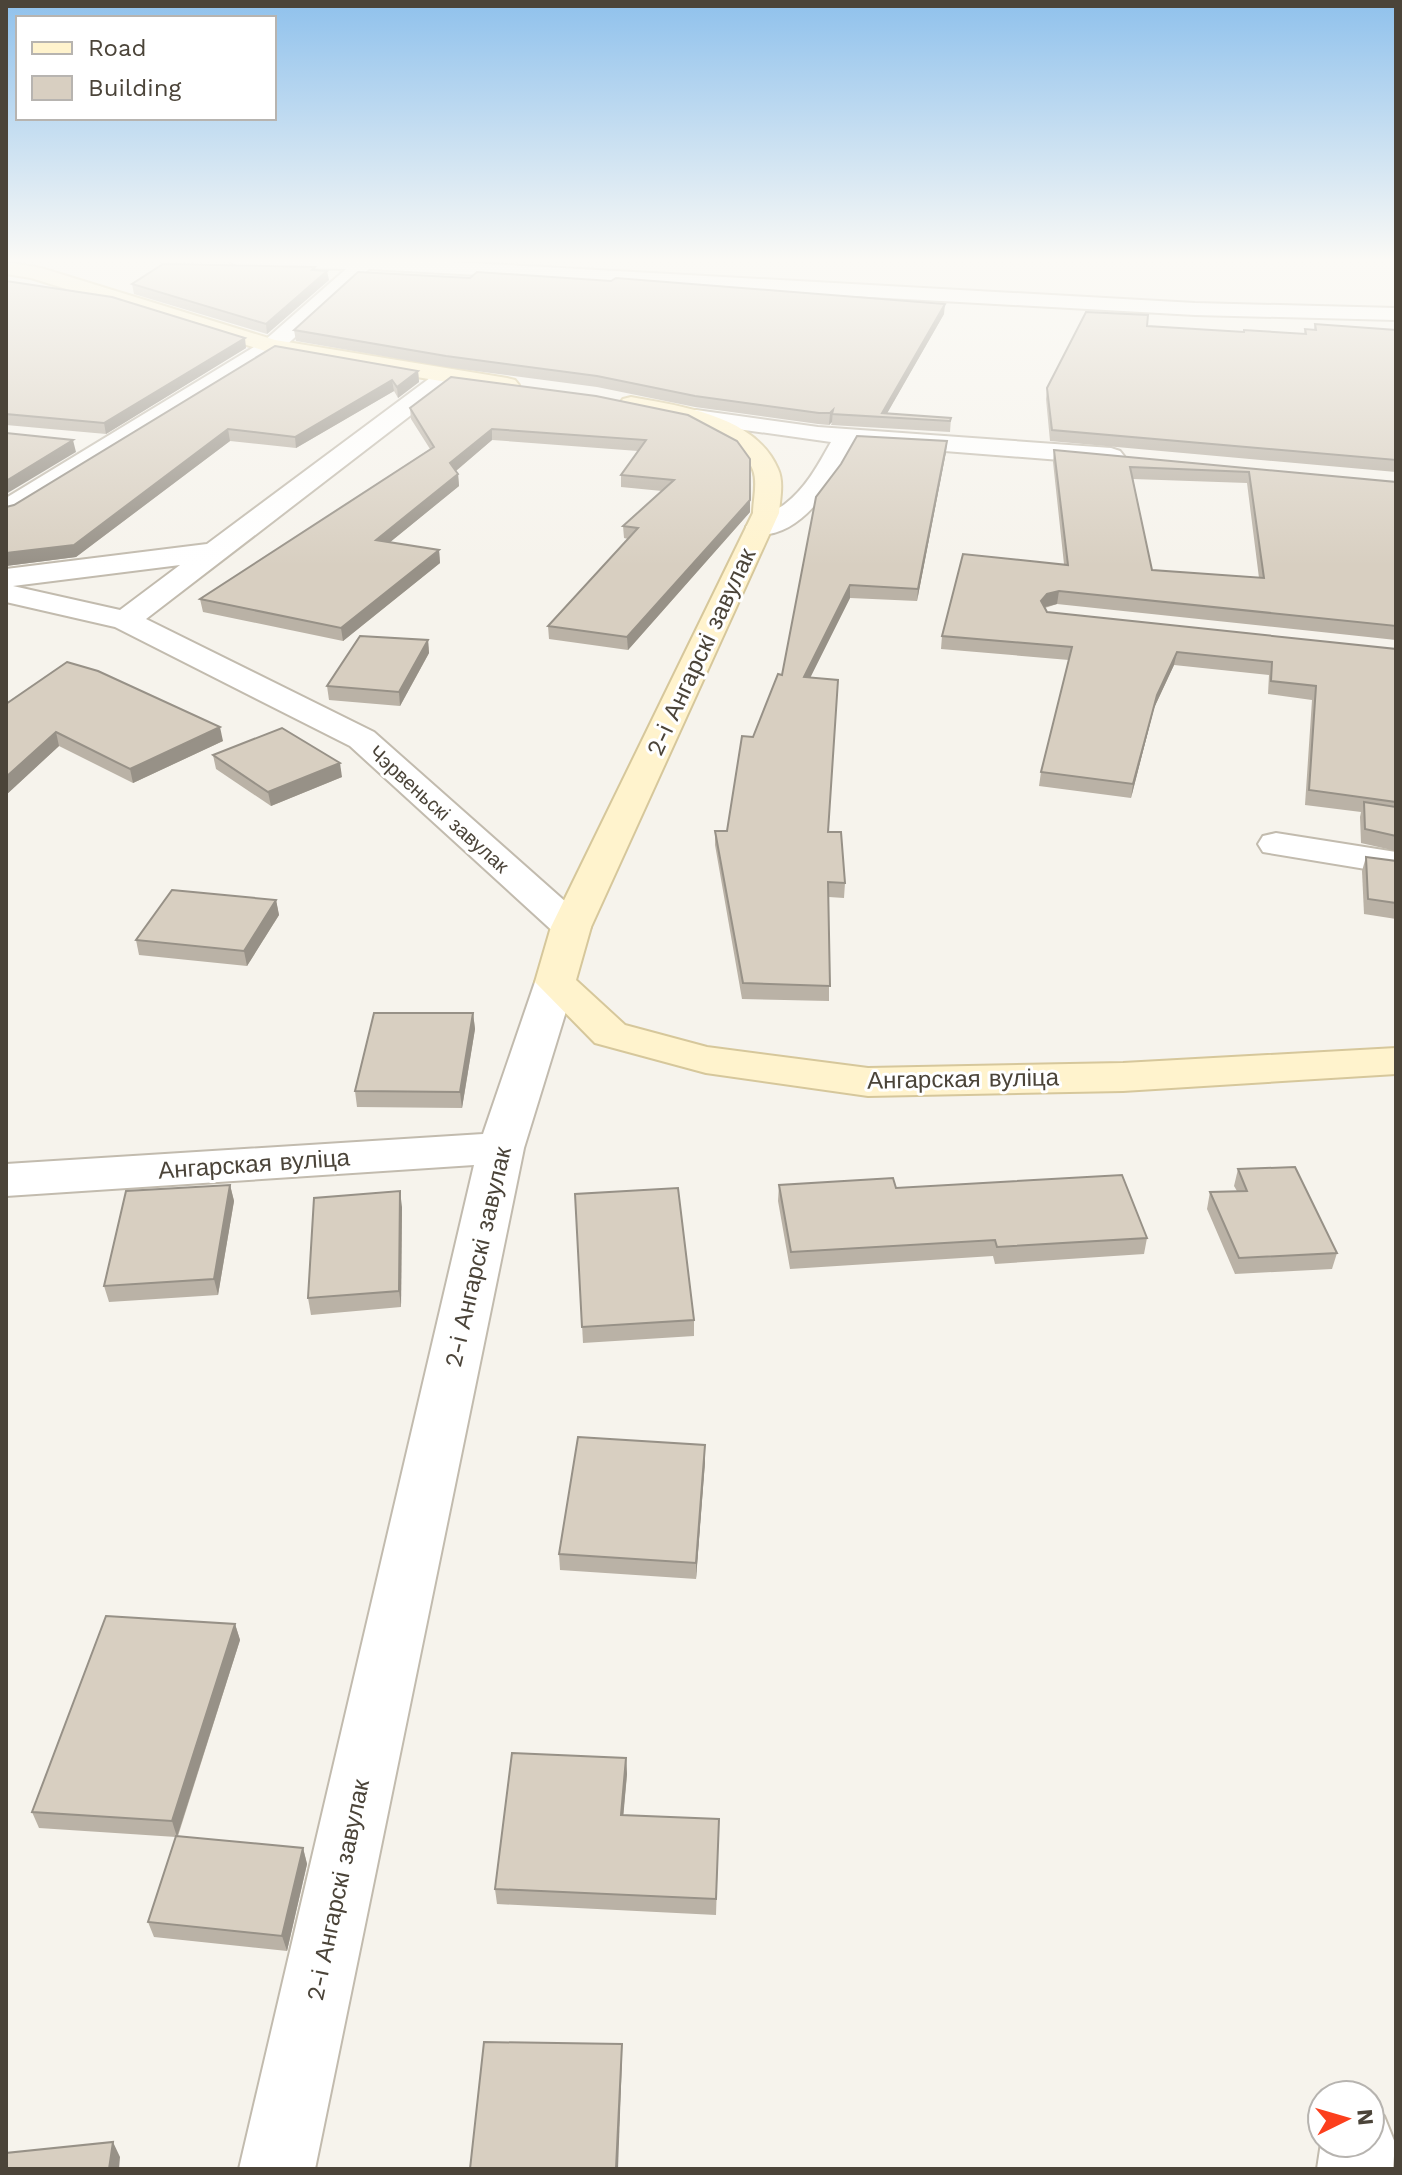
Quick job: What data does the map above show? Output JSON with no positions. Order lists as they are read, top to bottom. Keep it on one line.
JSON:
{"streets":{"street":["2-і Ангарскі завулак","Чэрвеньскі завулак","Ангарская вуліца"]},"crossings":[["2-і Ангарскі завулак","Чэрвеньскі завулак"],["2-і Ангарскі завулак","Ангарская вуліца"]],"legend":["Road","Building"],"north":"right"}
